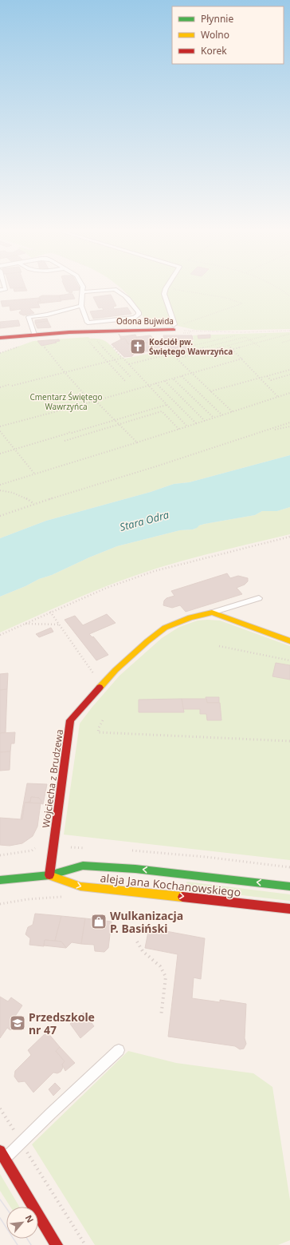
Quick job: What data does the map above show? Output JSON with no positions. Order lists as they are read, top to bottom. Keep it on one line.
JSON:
{"streets":{"street":["Odona Bujwida","Wojciecha z Brudzewa","aleja Jana Kochanowskiego"]},"crossings":[["Wojciecha z Brudzewa","aleja Jana Kochanowskiego"]],"water":["Stara Odra"],"parks":["Cmentarz Świętego Wawrzyńca"],"places":{"church":["Kościół pw. Świętego Wawrzyńca"],"shop":["Wulkanizacja P. Basiński"],"school or university":["Przedszkole nr 47"]},"legend":["Płynnie","Wolno","Korek"],"north":"top right"}
